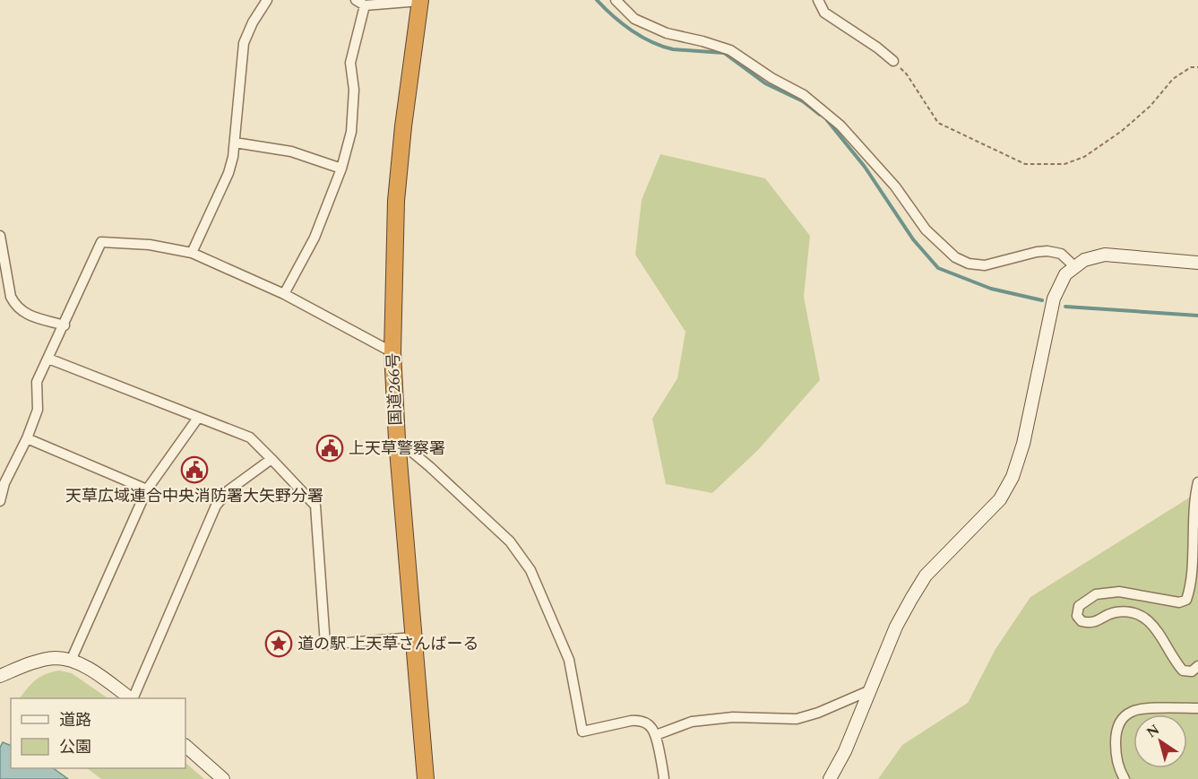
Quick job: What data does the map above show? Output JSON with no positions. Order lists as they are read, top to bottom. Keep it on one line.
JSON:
{"streets":{"highway":["国道266号"]},"places":{"public building":["上天草警察署","天草広域連合中央消防署大矢野分署"],"place":["道の駅 上天草さんばーる"]},"legend":["道路","公園"],"north":"top left"}
